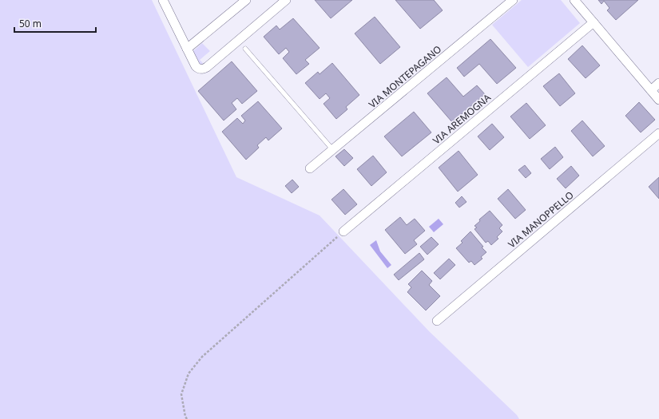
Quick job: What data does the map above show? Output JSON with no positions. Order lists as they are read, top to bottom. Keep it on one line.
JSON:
{"streets":{"street":["VIA MONTEPAGANO","VIA AREMOGNA","VIA MANOPPELLO"]},"scale_bar":"50 m"}
